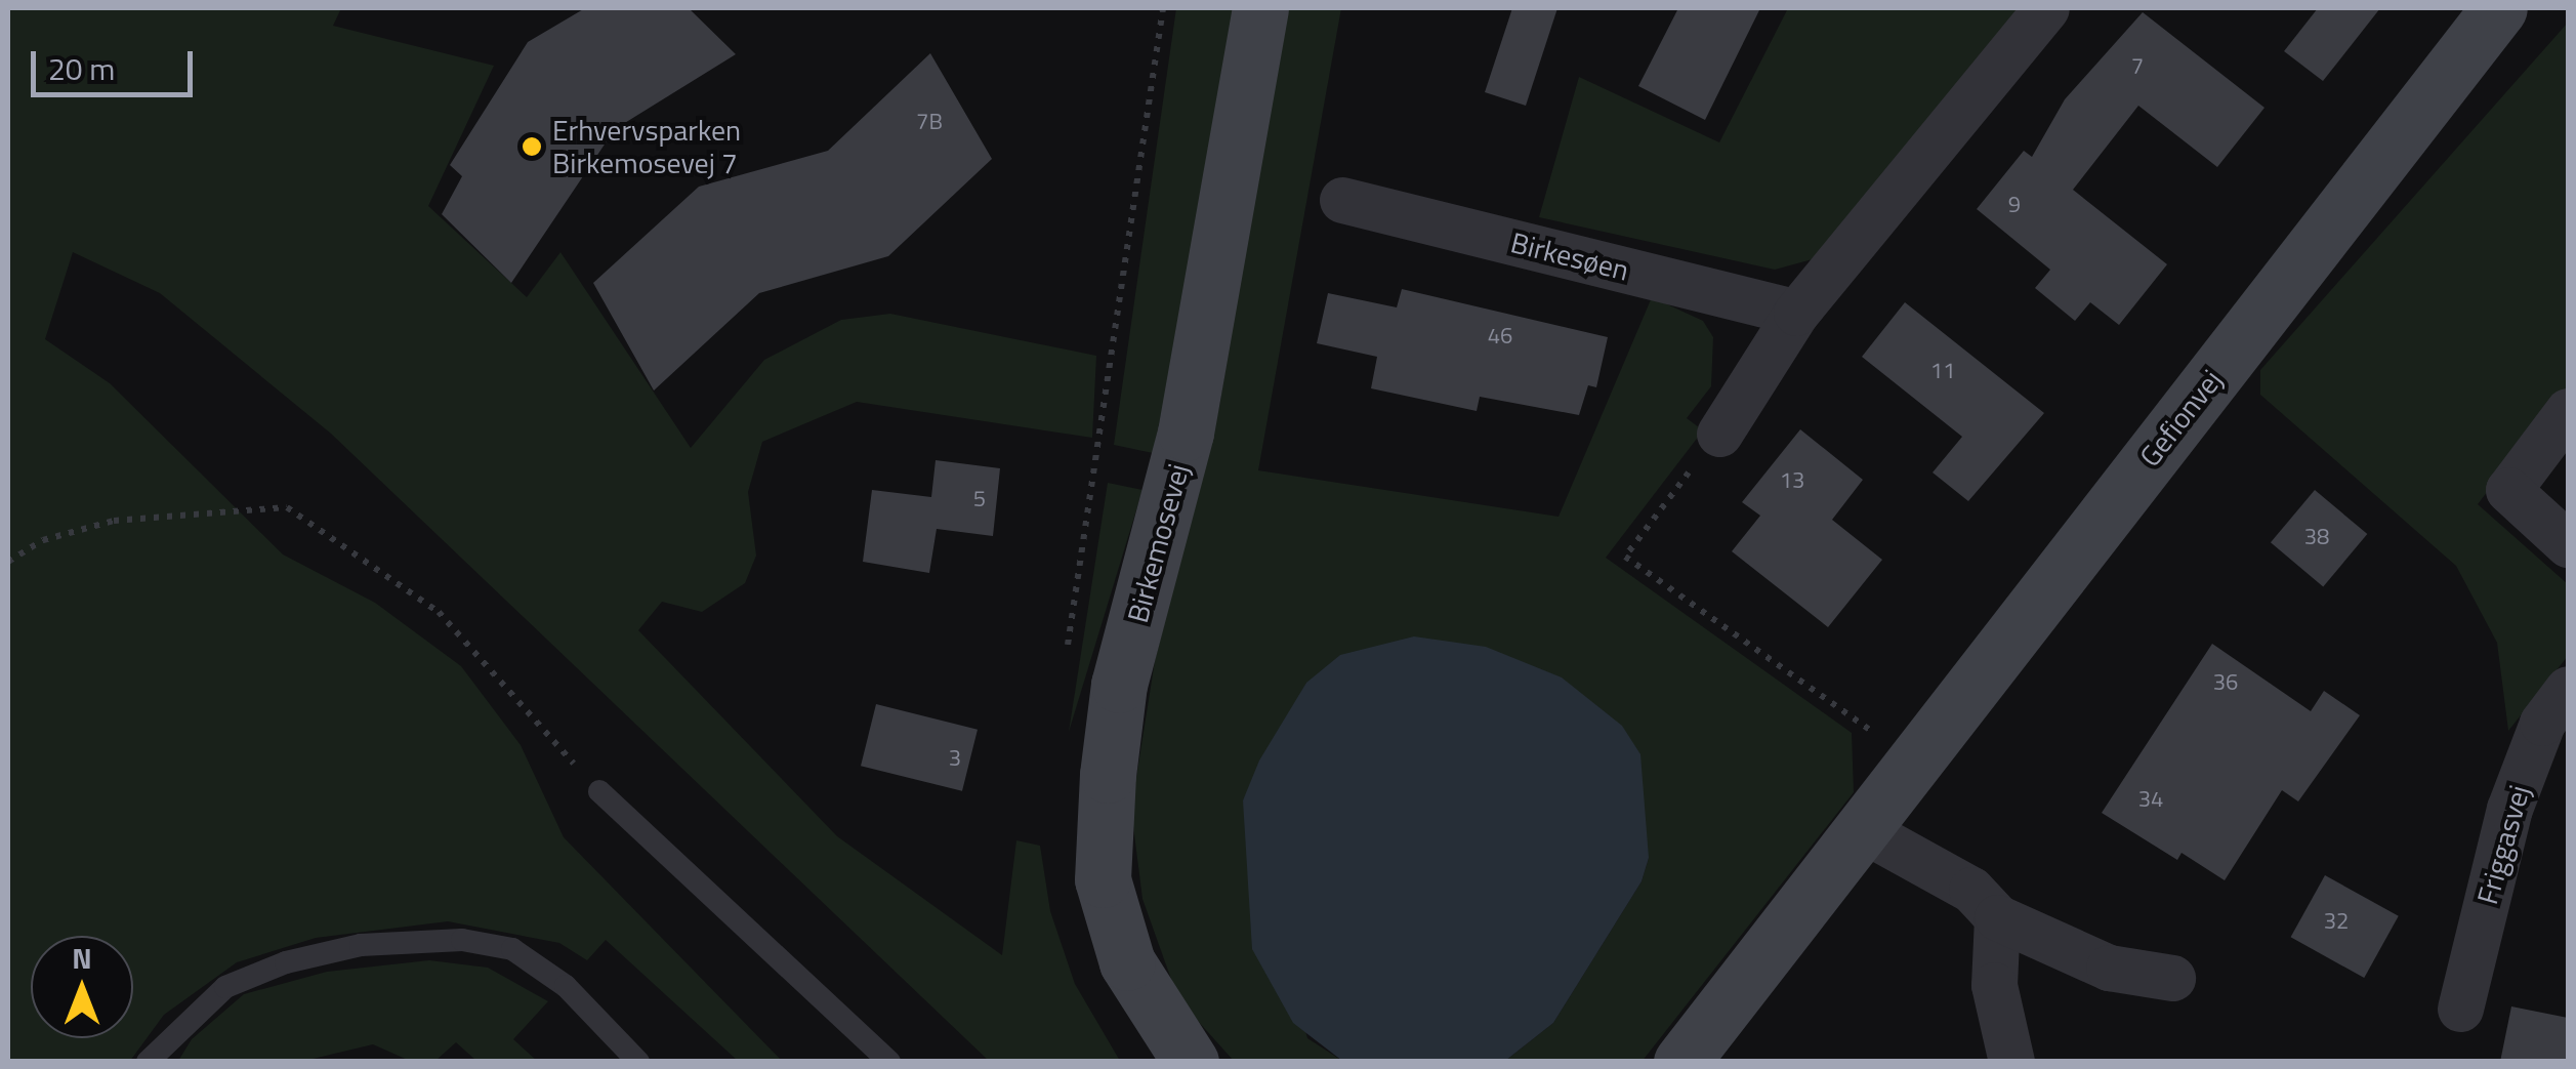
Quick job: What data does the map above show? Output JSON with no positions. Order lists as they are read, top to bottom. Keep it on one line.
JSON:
{"streets":{"street":["Birkesøen","Gefionvej","Birkemosevej","Friggasvej"]},"places":["Erhvervsparken Birkemosevej 7"],"house_numbers":["7","7B","9","46","11","13","5","38","36","3","34","32"],"scale_bar":"20 m","north":"top"}
